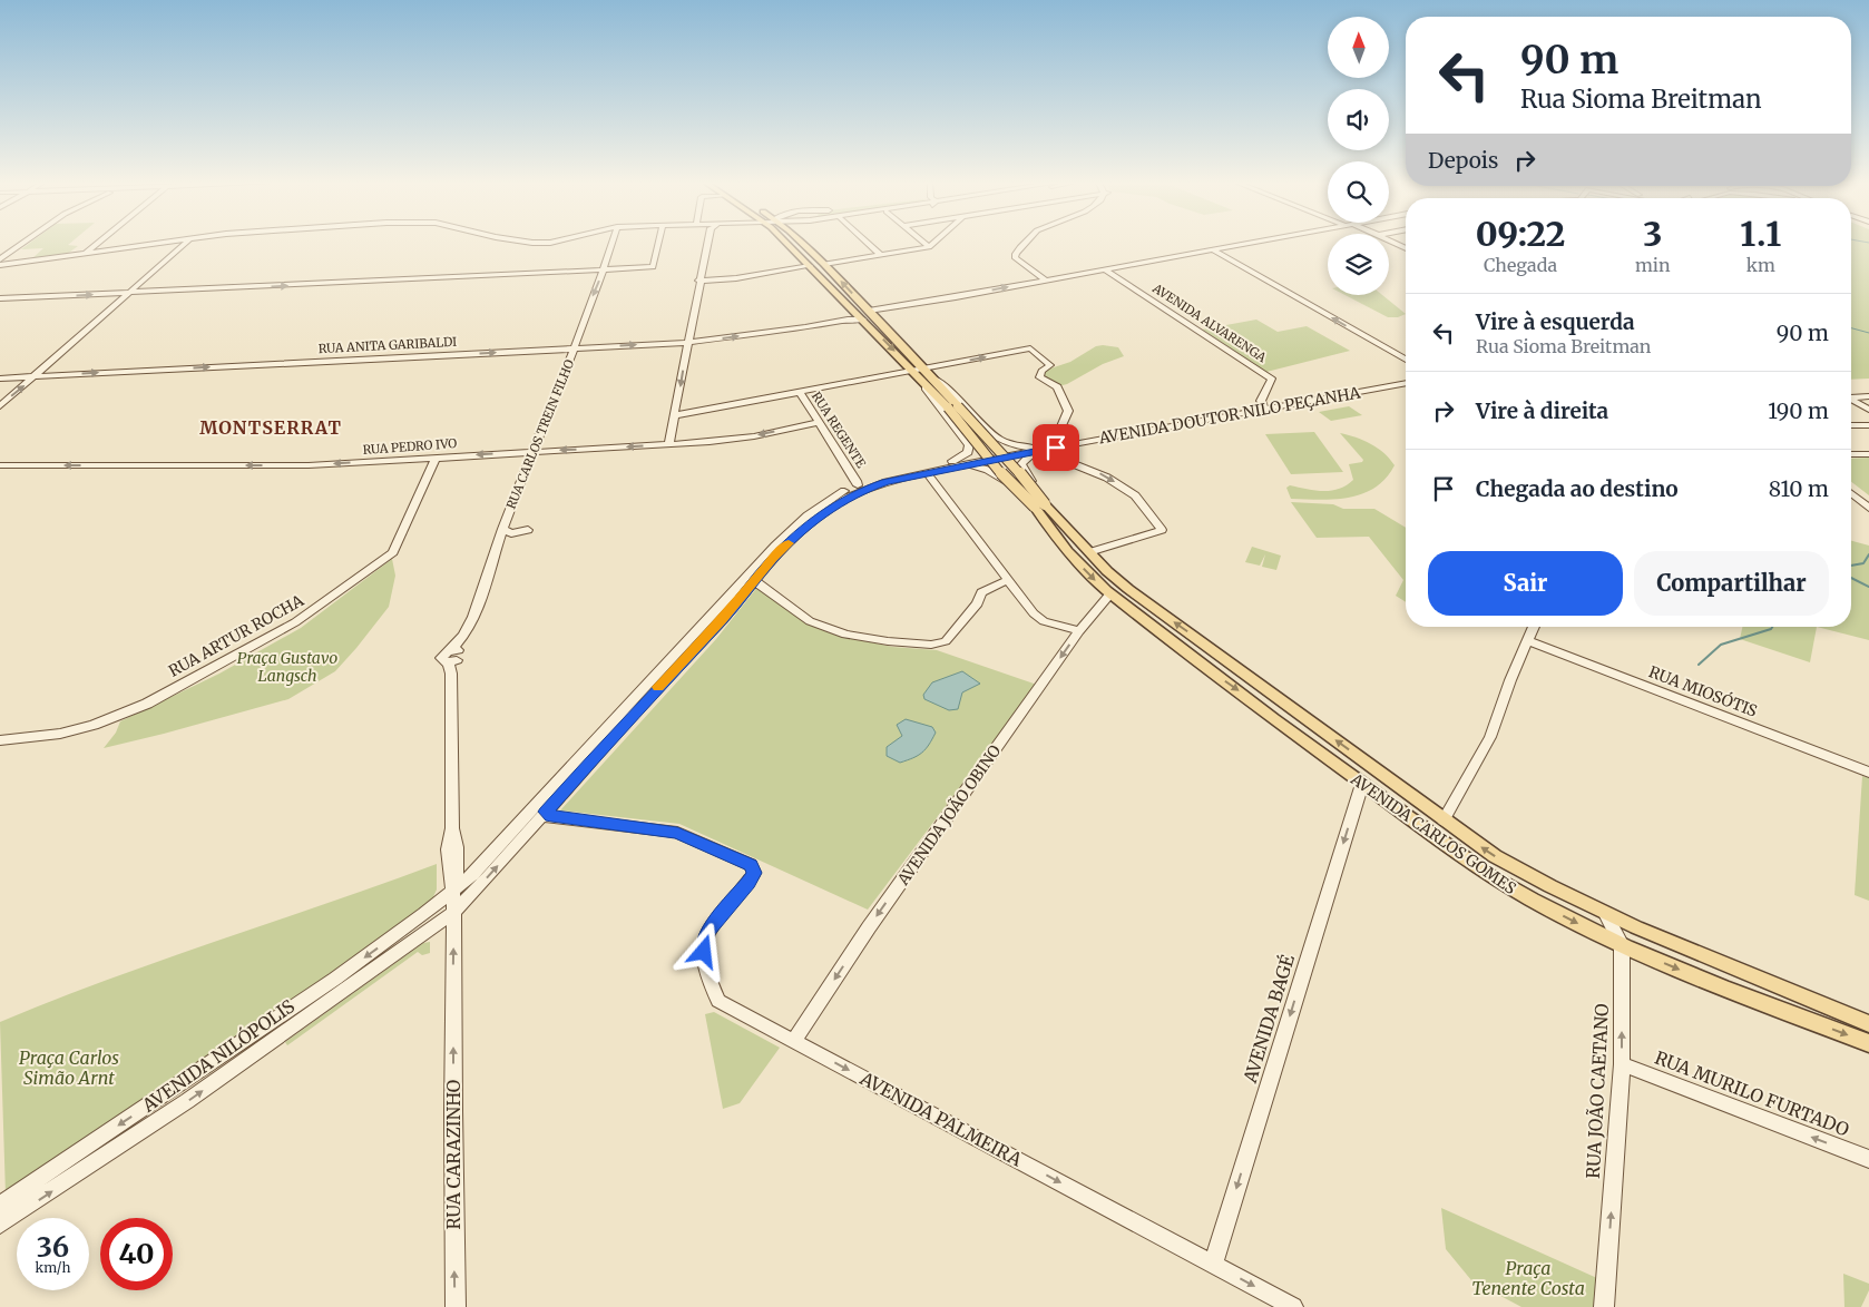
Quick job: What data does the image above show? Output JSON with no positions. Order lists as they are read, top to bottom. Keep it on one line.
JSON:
{"streets":{"main road":["AVENIDA CARLOS GOMES"],"street":["AVENIDA ALVARENGA","RUA ANITA GARIBALDI","AVENIDA DOUTOR NILO PEÇANHA","RUA REGENTE","RUA CARLOS TREIN FILHO","RUA PEDRO IVO","RUA ARTUR ROCHA","RUA MIOSÓTIS","AVENIDA JOÃO OBINO","AVENIDA BAGÉ","AVENIDA NILÓPOLIS","RUA JOÃO CAETANO","RUA MURILO FURTADO","AVENIDA PALMEIRA","RUA CARAZINHO"]},"crossings":[["RUA ANITA GARIBALDI","RUA CARLOS TREIN FILHO"],["RUA ANITA GARIBALDI","AVENIDA CARLOS GOMES"],["AVENIDA DOUTOR NILO PEÇANHA","RUA REGENTE"],["AVENIDA DOUTOR NILO PEÇANHA","RUA CARLOS TREIN FILHO"],["AVENIDA DOUTOR NILO PEÇANHA","AVENIDA CARLOS GOMES"],["AVENIDA DOUTOR NILO PEÇANHA","AVENIDA NILÓPOLIS"],["AVENIDA DOUTOR NILO PEÇANHA","AVENIDA PALMEIRA"],["AVENIDA DOUTOR NILO PEÇANHA","RUA CARAZINHO"],["RUA REGENTE","RUA PEDRO IVO"],["RUA CARLOS TREIN FILHO","RUA PEDRO IVO"],["RUA CARLOS TREIN FILHO","AVENIDA NILÓPOLIS"],["RUA CARLOS TREIN FILHO","RUA CARAZINHO"],["RUA PEDRO IVO","RUA ARTUR ROCHA"],["AVENIDA JOÃO OBINO","AVENIDA CARLOS GOMES"],["AVENIDA JOÃO OBINO","AVENIDA PALMEIRA"],["AVENIDA CARLOS GOMES","AVENIDA BAGÉ"],["AVENIDA CARLOS GOMES","RUA JOÃO CAETANO"],["AVENIDA BAGÉ","AVENIDA PALMEIRA"],["AVENIDA NILÓPOLIS","RUA CARAZINHO"],["RUA JOÃO CAETANO","RUA MURILO FURTADO"]],"one_way":["RUA PEDRO IVO","AVENIDA JOÃO OBINO","AVENIDA BAGÉ","RUA JOÃO CAETANO","RUA MURILO FURTADO","AVENIDA PALMEIRA","RUA CARAZINHO"],"districts":["MONTSERRAT"],"parks":["Praça Gustavo Langsch","Praça Carlos Simão Arnt","Praça Tenente Costa"],"north":"top","page":{"turn":["90 m","Rua Sioma Breitman"],"then":"Depois","eta":["09:22","Chegada","3","min","1.1","km"],"list":[{"name":"Vire à esquerda","note":"Rua Sioma Breitman","value":"90 m"},{"name":"Vire à direita","value":"190 m"},{"name":"Chegada ao destino","value":"810 m"}],"buttons":["Sair","Compartilhar"],"speed":"36 km/h","limit":"40"}}
